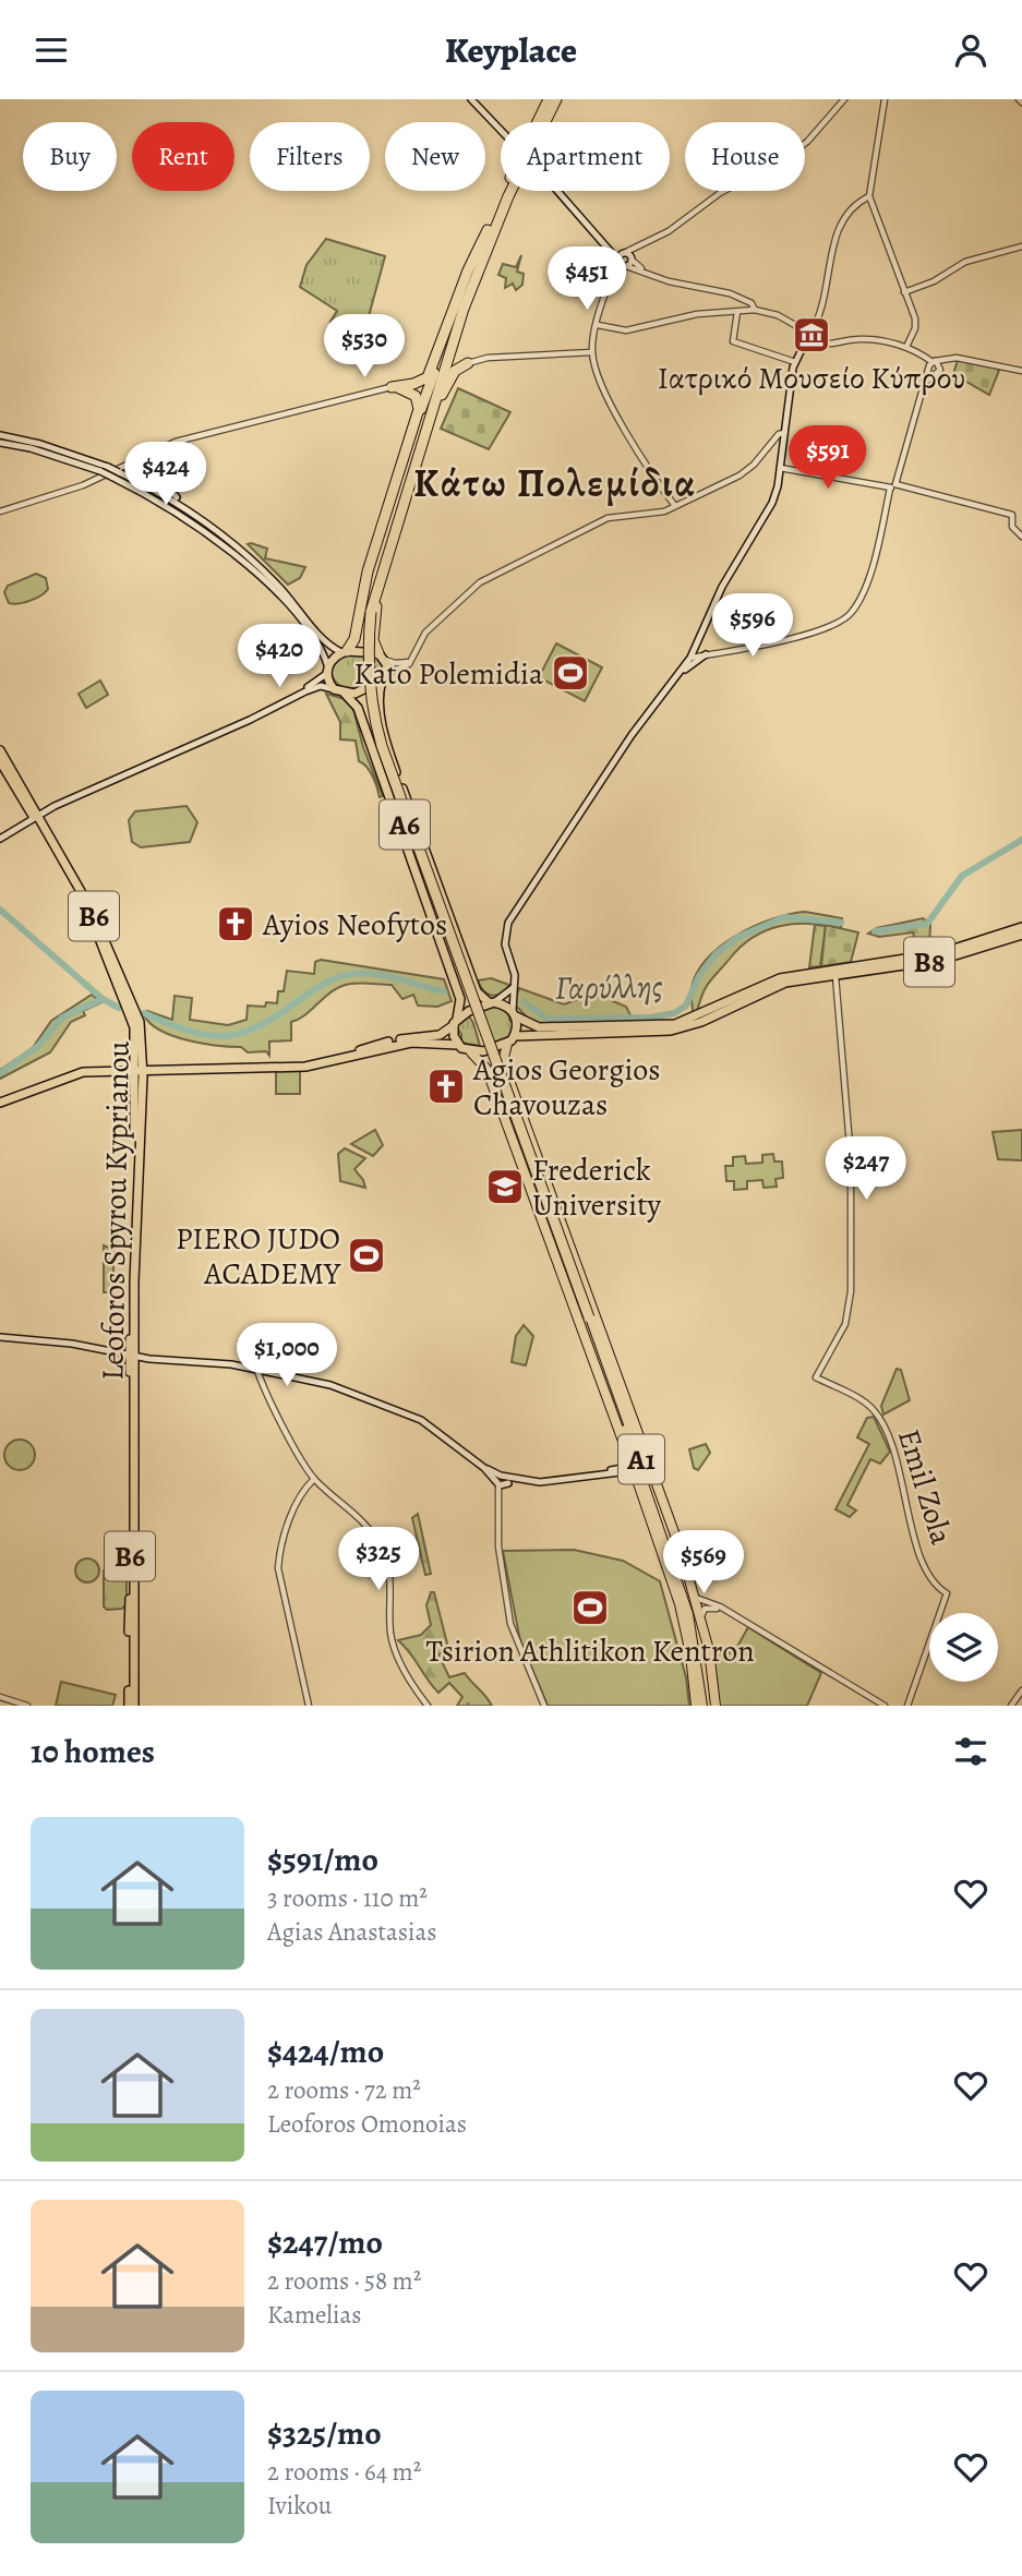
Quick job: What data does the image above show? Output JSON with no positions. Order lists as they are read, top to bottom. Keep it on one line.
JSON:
{"streets":{"highway":["A6","A1"],"main road":["B6","B8","Leoforos Spyrou Kyprianou"],"street":["Emil Zola"]},"crossings":[["A6","A1"],["B8","Emil Zola"]],"districts":["Κάτω Πολεμίδια"],"water":["Γαρύλλης"],"places":{"museum":["Ιατρικό Μουσείο Κύπρου"],"sports":["Kato Polemidia","PIERO JUDO ACADEMY","Tsirion Athlitikon Kentron"],"church":["Ayios Neofytos","Agios Georgios Chavouzas"],"school or university":["Frederick University"]},"page":{"header":"Keyplace","chip":["Buy","Rent","Filters","New","Apartment","House"],"price":["$451","$530","$591","$424","$596","$420","$247","$1,000","$325","$569"],"heading":"10 homes","list":[{"name":"$591/mo","note":"3 rooms · 110 m² · Agias Anastasias"},{"name":"$424/mo","note":"2 rooms · 72 m² · Leoforos Omonoias"},{"name":"$247/mo","note":"2 rooms · 58 m² · Kamelias"},{"name":"$325/mo","note":"2 rooms · 64 m² · Ivikou"}]}}
